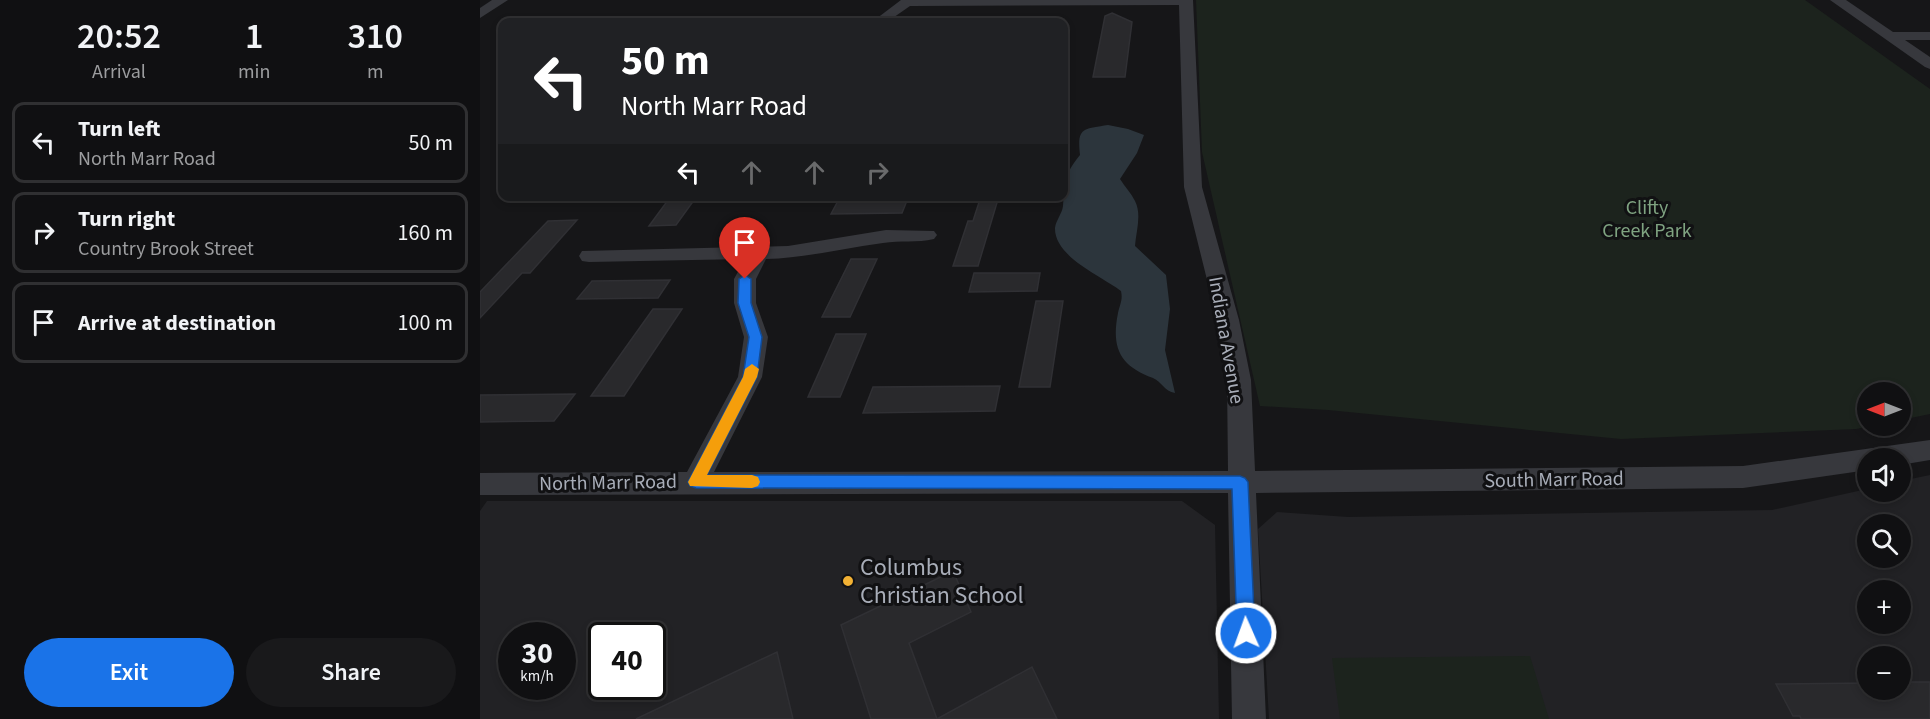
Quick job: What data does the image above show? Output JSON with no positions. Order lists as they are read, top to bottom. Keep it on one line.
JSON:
{"streets":{"street":["Indiana Avenue","South Marr Road","North Marr Road"]},"crossings":[["Indiana Avenue","South Marr Road"],["Indiana Avenue","North Marr Road"],["South Marr Road","North Marr Road"]],"parks":["Clifty Creek Park"],"places":["Columbus Christian School"],"north":"left","page":{"eta":["20:52","Arrival","1","min","310","m"],"turn":["50 m","North Marr Road"],"list":[{"name":"Turn left","note":"North Marr Road","value":"50 m"},{"name":"Turn right","note":"Country Brook Street","value":"160 m"},{"name":"Arrive at destination","value":"100 m"}],"map_buttons":["+","−"],"speed":"30 km/h","limit":"40","buttons":["Exit","Share"]}}
